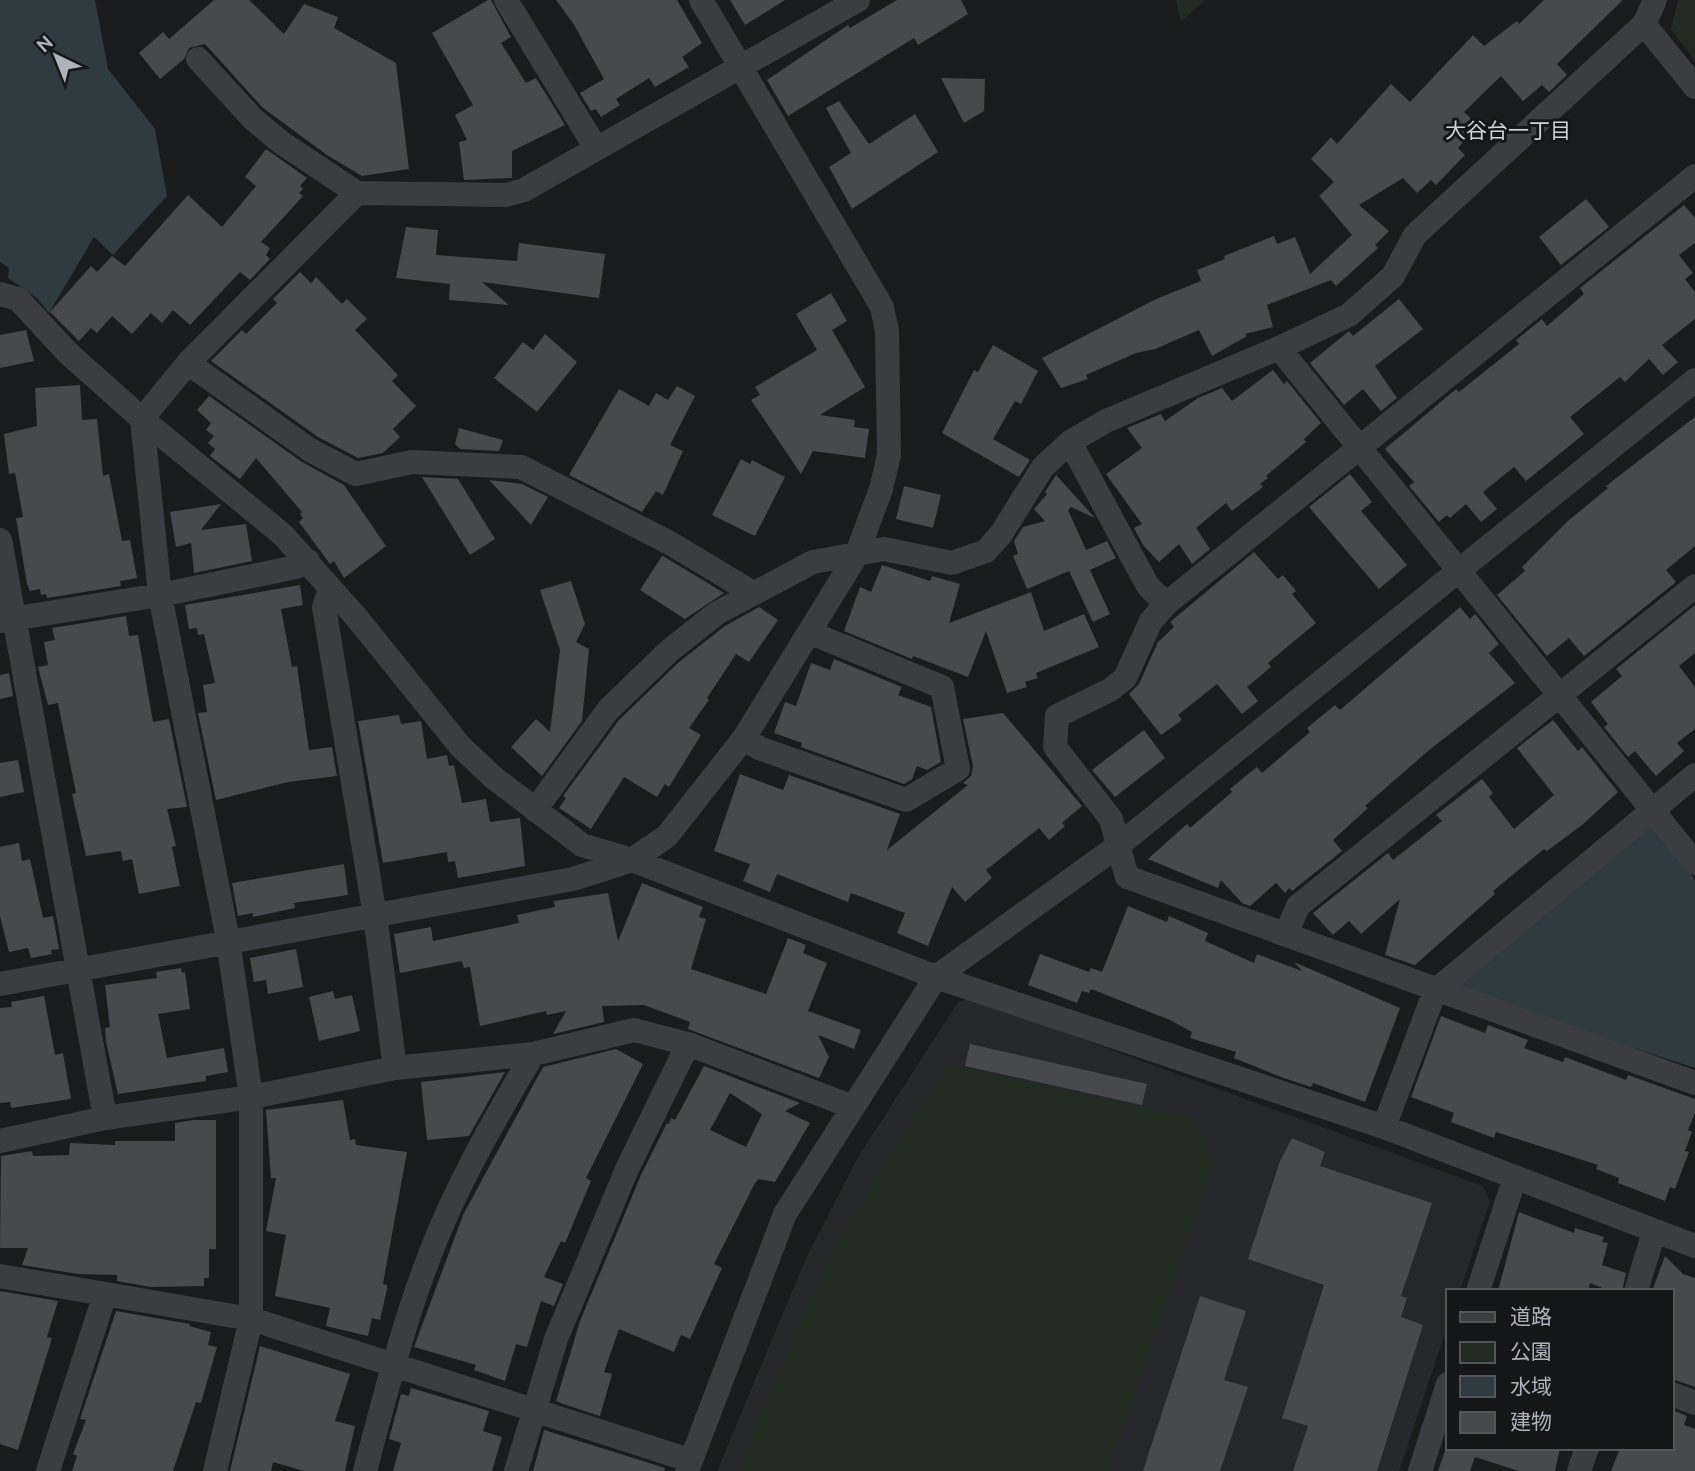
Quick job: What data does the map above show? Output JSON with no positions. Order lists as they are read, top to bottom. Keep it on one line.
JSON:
{"districts":["大谷台一丁目"],"legend":["道路","公園","水域","建物"],"north":"top left"}
